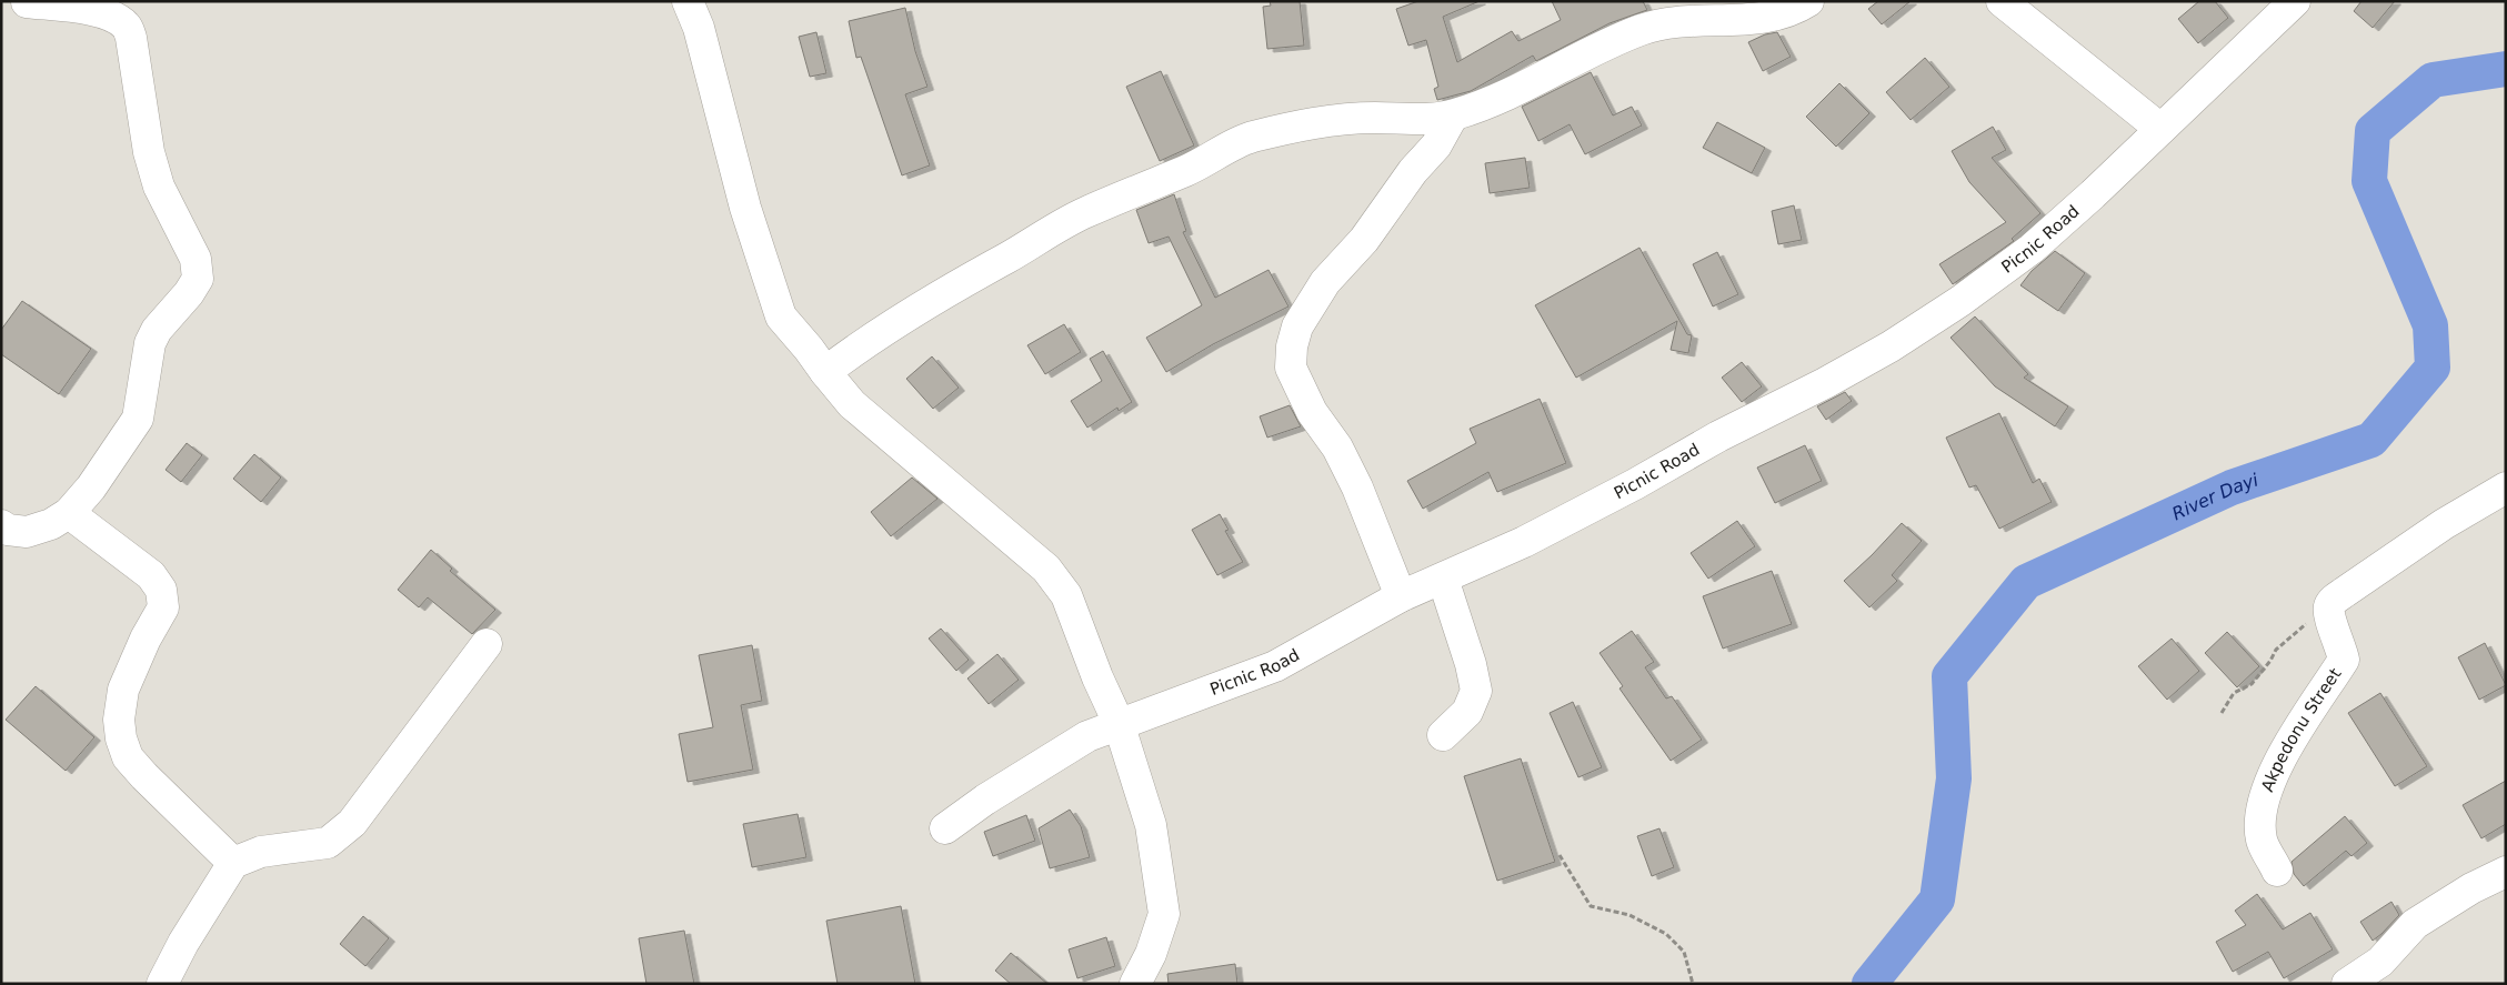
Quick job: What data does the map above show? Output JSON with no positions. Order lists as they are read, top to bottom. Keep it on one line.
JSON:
{"streets":{"street":["Picnic Road","Akpedonu Street"]},"water":["River Dayi"]}
